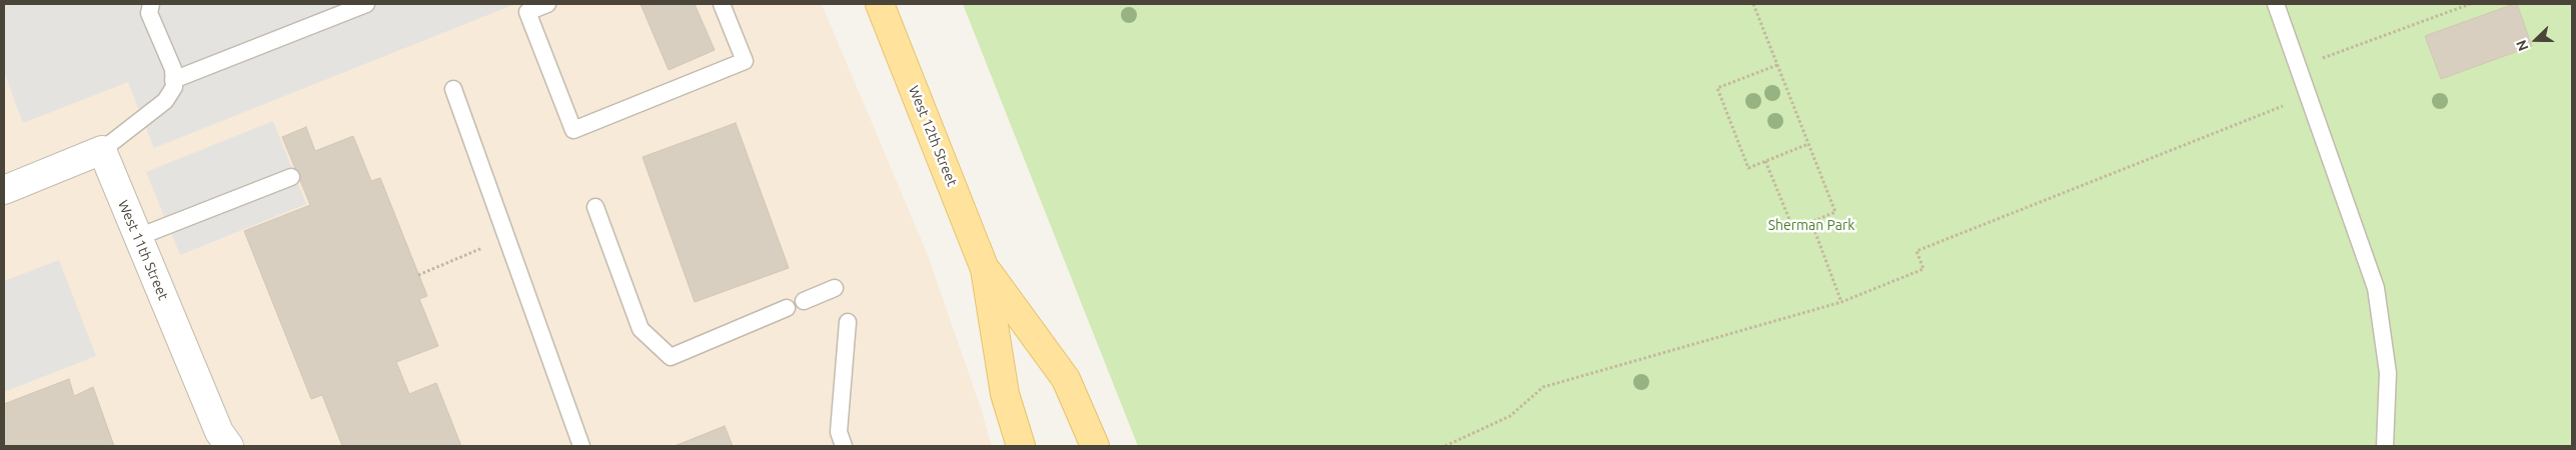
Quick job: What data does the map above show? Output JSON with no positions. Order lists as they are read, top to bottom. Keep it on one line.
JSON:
{"streets":{"main road":["West 12th Street"],"street":["West 11th Street"]},"parks":["Sherman Park"],"north":"left"}
